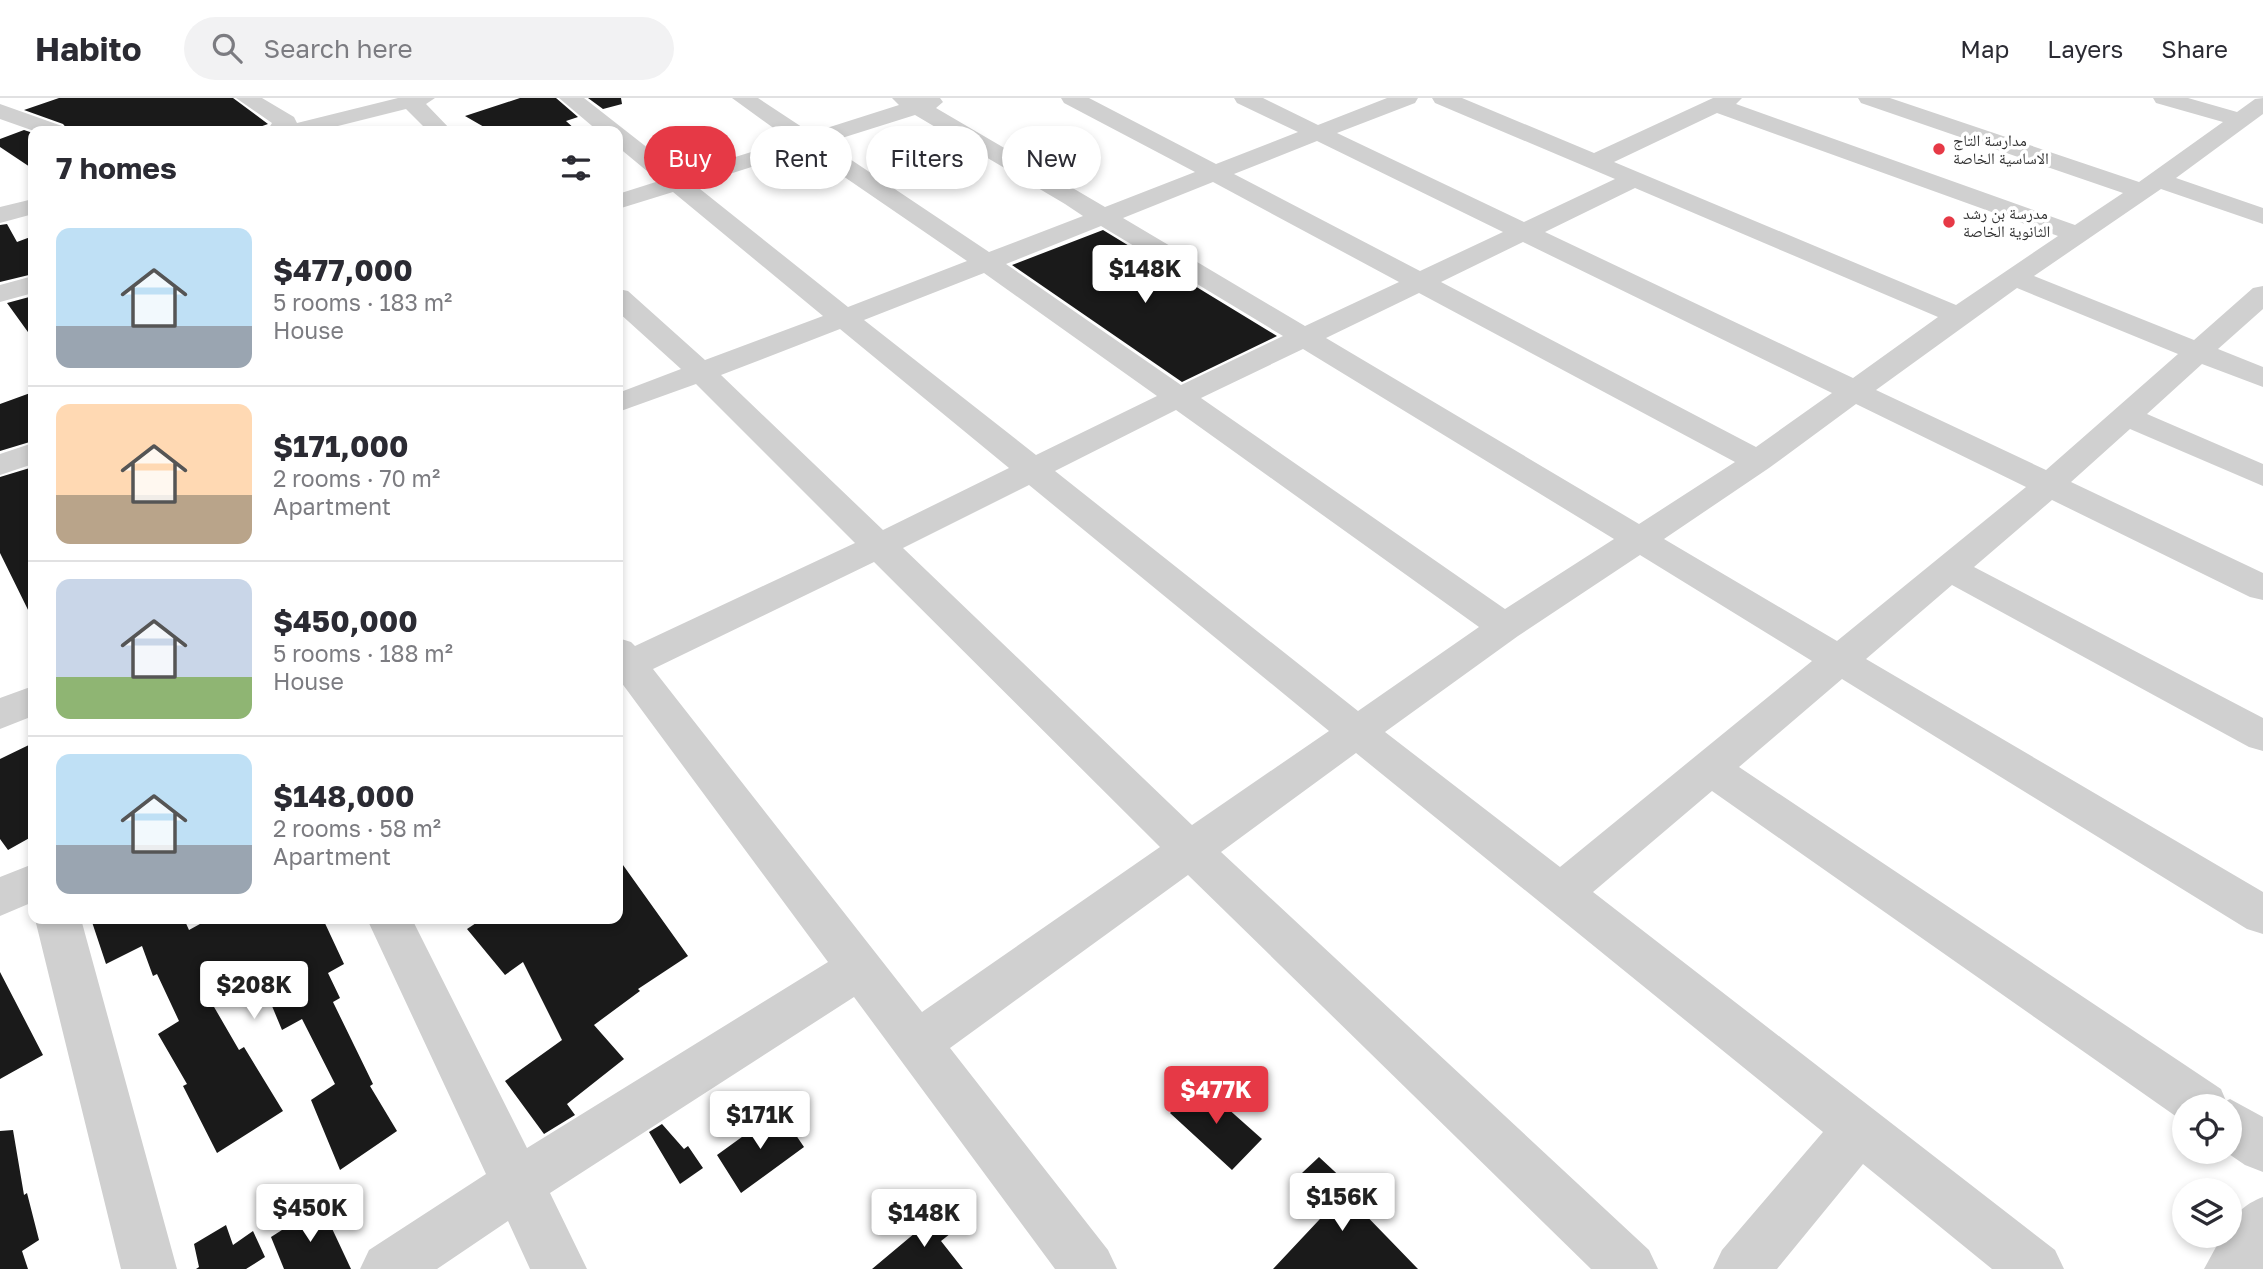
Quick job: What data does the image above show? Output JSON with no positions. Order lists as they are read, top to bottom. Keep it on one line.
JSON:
{"places":["مدارسة التاج الاساسية الخاصة","مدرسة بن رشد الثانوية الخاصة"],"page":{"header":"Habito","search":"Search here","nav":["Map","Layers","Share"],"chip":["Buy","Rent","Filters","New"],"heading":"7 homes","list":[{"name":"$477,000","note":"5 rooms · 183 m² · House"},{"name":"$171,000","note":"2 rooms · 70 m² · Apartment"},{"name":"$450,000","note":"5 rooms · 188 m² · House"},{"name":"$148,000","note":"2 rooms · 58 m² · Apartment"}],"price":["$148K","$208K","$477K","$171K","$156K","$450K","$148K"]}}
